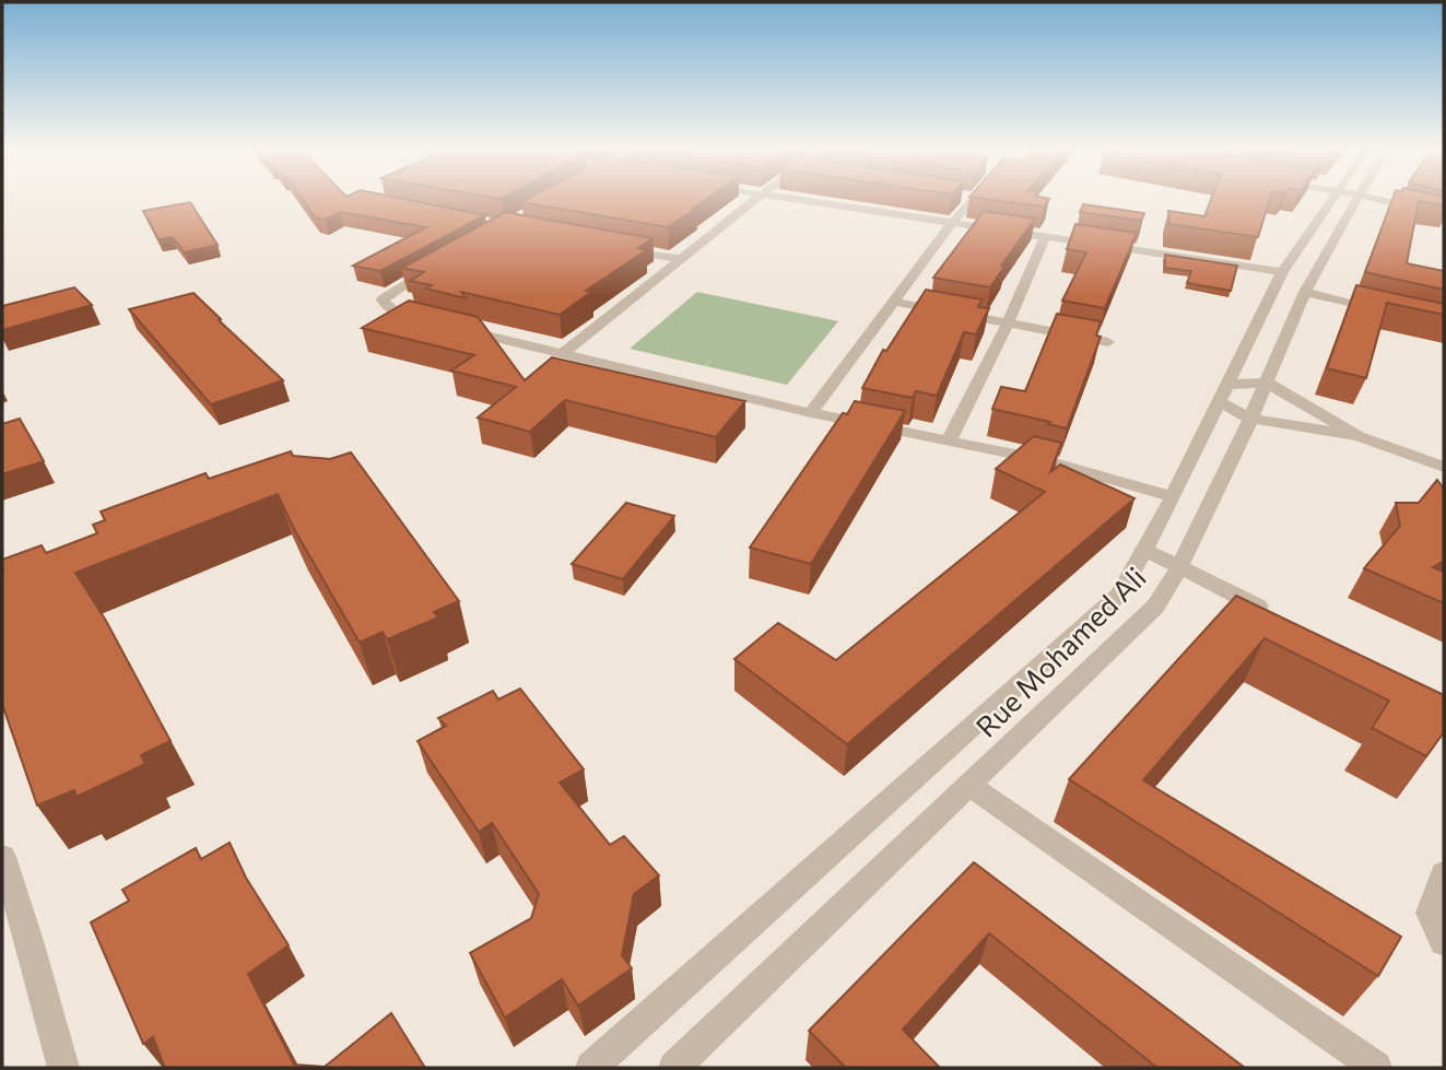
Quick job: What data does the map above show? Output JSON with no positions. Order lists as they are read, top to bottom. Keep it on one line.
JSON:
{"streets":{"street":["Rue Mohamed Ali"]}}
